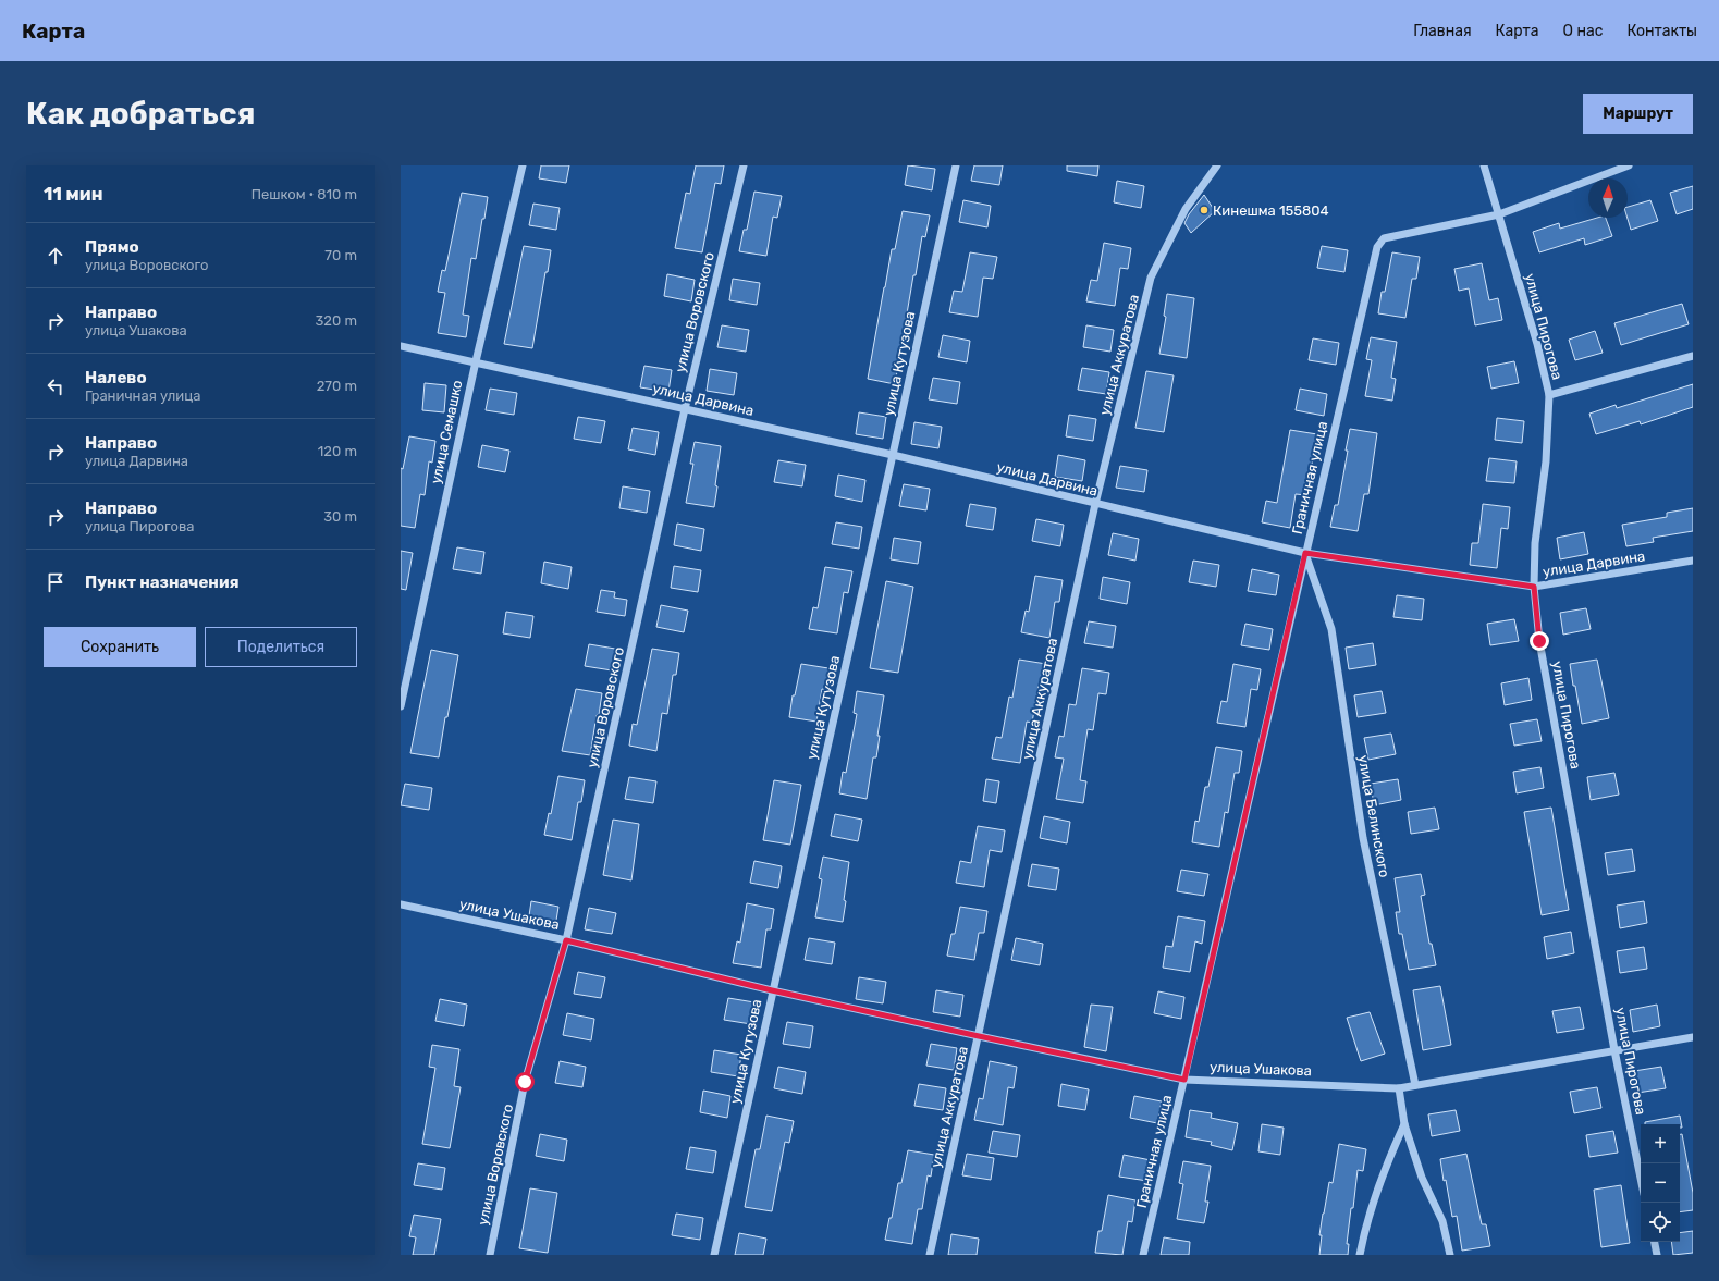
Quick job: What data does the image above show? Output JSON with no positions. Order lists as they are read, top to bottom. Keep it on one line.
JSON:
{"streets":{"street":["улица Воровского","улица Пирогова","улица Аккуратова","улица Кутузова","улица Дарвина","улица Семашко","Граничная улица","улица Белинского","улица Ушакова"]},"crossings":[["улица Воровского","улица Дарвина"],["улица Воровского","улица Ушакова"],["улица Пирогова","улица Дарвина"],["улица Пирогова","Граничная улица"],["улица Пирогова","улица Ушакова"],["улица Аккуратова","улица Дарвина"],["улица Аккуратова","улица Ушакова"],["улица Кутузова","улица Дарвина"],["улица Кутузова","улица Ушакова"],["улица Дарвина","улица Семашко"],["улица Дарвина","Граничная улица"],["улица Дарвина","улица Белинского"],["Граничная улица","улица Белинского"],["Граничная улица","улица Ушакова"],["улица Белинского","улица Ушакова"]],"places":["Кинешма 155804"],"north":"top","page":{"header":"Карта","nav":["Главная","Карта","О нас","Контакты"],"buttons":["Маршрут",["Сохранить","Поделиться"]],"title":"Как добраться","heading":["11 мин","Пешком · 810 m"],"list":[["Прямо","улица Воровского","70 m"],["Направо","улица Ушакова","320 m"],["Налево","Граничная улица","270 m"],["Направо","улица Дарвина","120 m"],["Направо","улица Пирогова","30 m"],"Пункт назначения"],"map_buttons":["+","−"]}}
